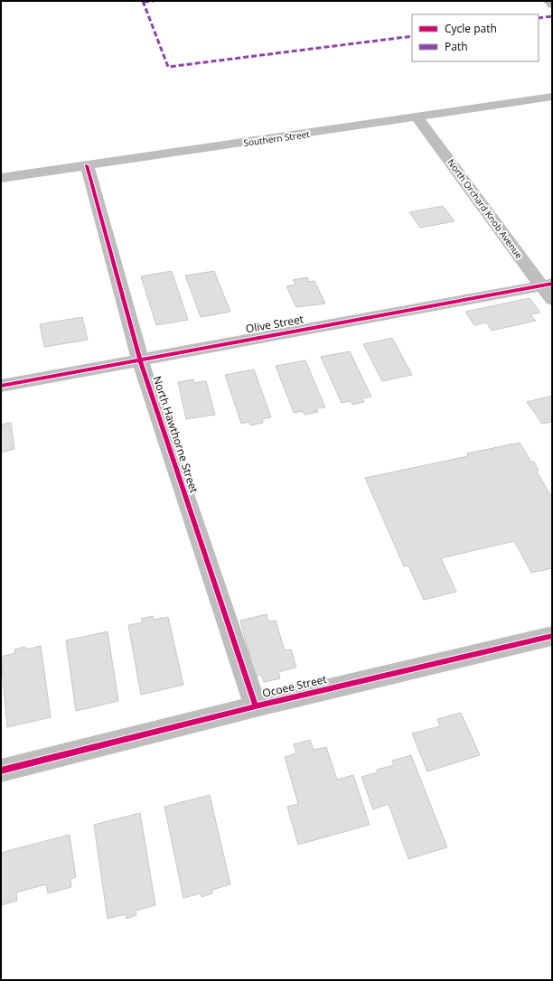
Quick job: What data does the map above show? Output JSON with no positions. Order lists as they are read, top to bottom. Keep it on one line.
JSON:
{"streets":{"street":["Southern Street","North Orchard Knob Avenue","Olive Street","North Hawthorne Street","Ocoee Street"]},"crossings":[["Southern Street","North Orchard Knob Avenue"],["Southern Street","North Hawthorne Street"],["North Orchard Knob Avenue","Olive Street"],["Olive Street","North Hawthorne Street"],["North Hawthorne Street","Ocoee Street"]],"legend":["Cycle path","Path"]}
